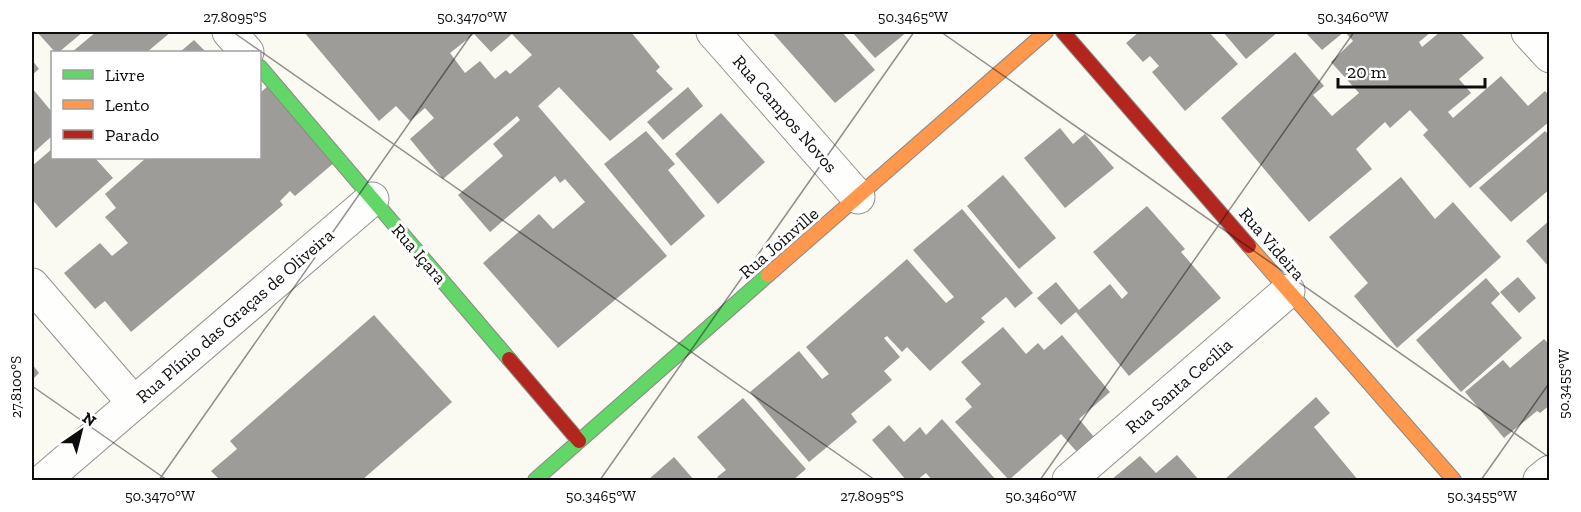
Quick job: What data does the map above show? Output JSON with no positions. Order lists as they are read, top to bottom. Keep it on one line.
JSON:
{"streets":{"street":["Rua Campos Novos","Rua Joinville","Rua Videira","Rua Içara","Rua Plínio das Graças de Oliveira","Rua Santa Cecília"]},"crossings":[["Rua Campos Novos","Rua Joinville"],["Rua Joinville","Rua Içara"],["Rua Videira","Rua Santa Cecília"],["Rua Içara","Rua Plínio das Graças de Oliveira"]],"legend":["Livre","Lento","Parado"],"scale_bar":"20 m","north":"top right","coordinates":["27.8095°S","50.3470°W","50.3465°W","50.3460°W","50.3455°W","27.8100°S"]}
